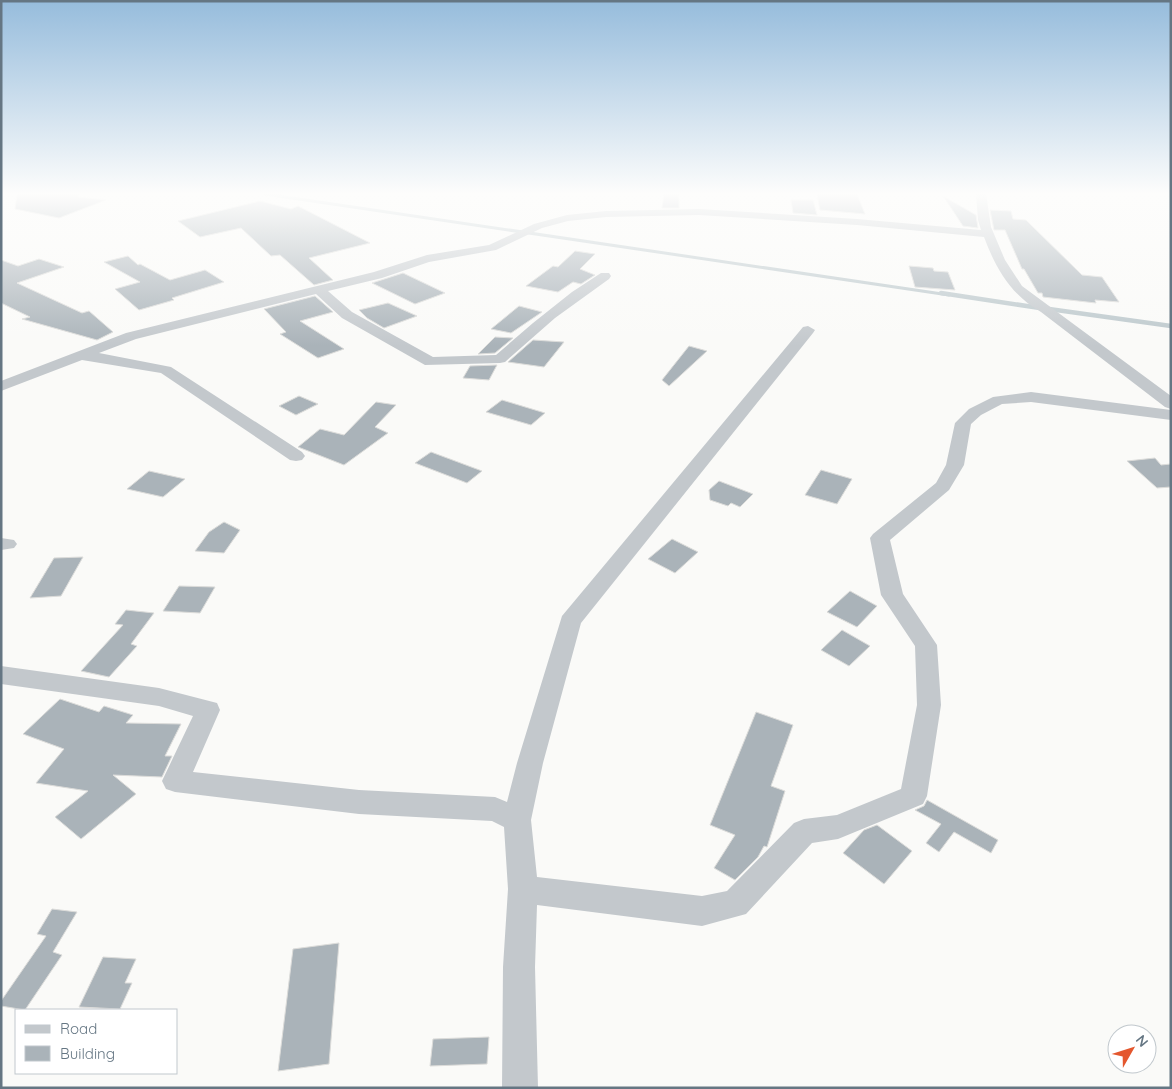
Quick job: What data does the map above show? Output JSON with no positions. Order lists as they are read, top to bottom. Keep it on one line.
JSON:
{"legend":["Road","Building"],"north":"top right"}
